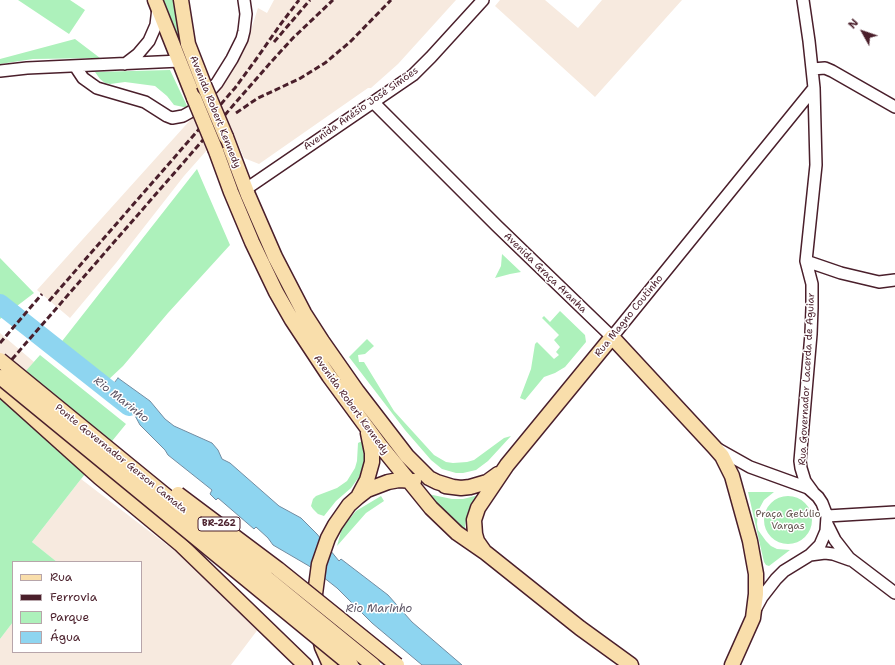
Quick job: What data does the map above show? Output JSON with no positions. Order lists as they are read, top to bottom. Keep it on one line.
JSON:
{"streets":{"main road":["Avenida Robert Kennedy","Avenida Graça Aranha","Rua Magno Coutinho","Ponte Governador Gerson Camata","BR-262"],"street":["Avenida Anésio José Simões","Rua Governador Lacerda de Aguiar"]},"crossings":[["Avenida Anésio José Simões","Avenida Robert Kennedy"],["Avenida Anésio José Simões","Avenida Graça Aranha"],["Avenida Robert Kennedy","Rua Magno Coutinho"],["Avenida Graça Aranha","Rua Magno Coutinho"],["Rua Magno Coutinho","Rua Governador Lacerda de Aguiar"],["Ponte Governador Gerson Camata","BR-262"]],"water":["Rio Marinho"],"parks":["Praça Getúlio Vargas"],"legend":["Rua","Ferrovia","Parque","Água"],"north":"top left"}
